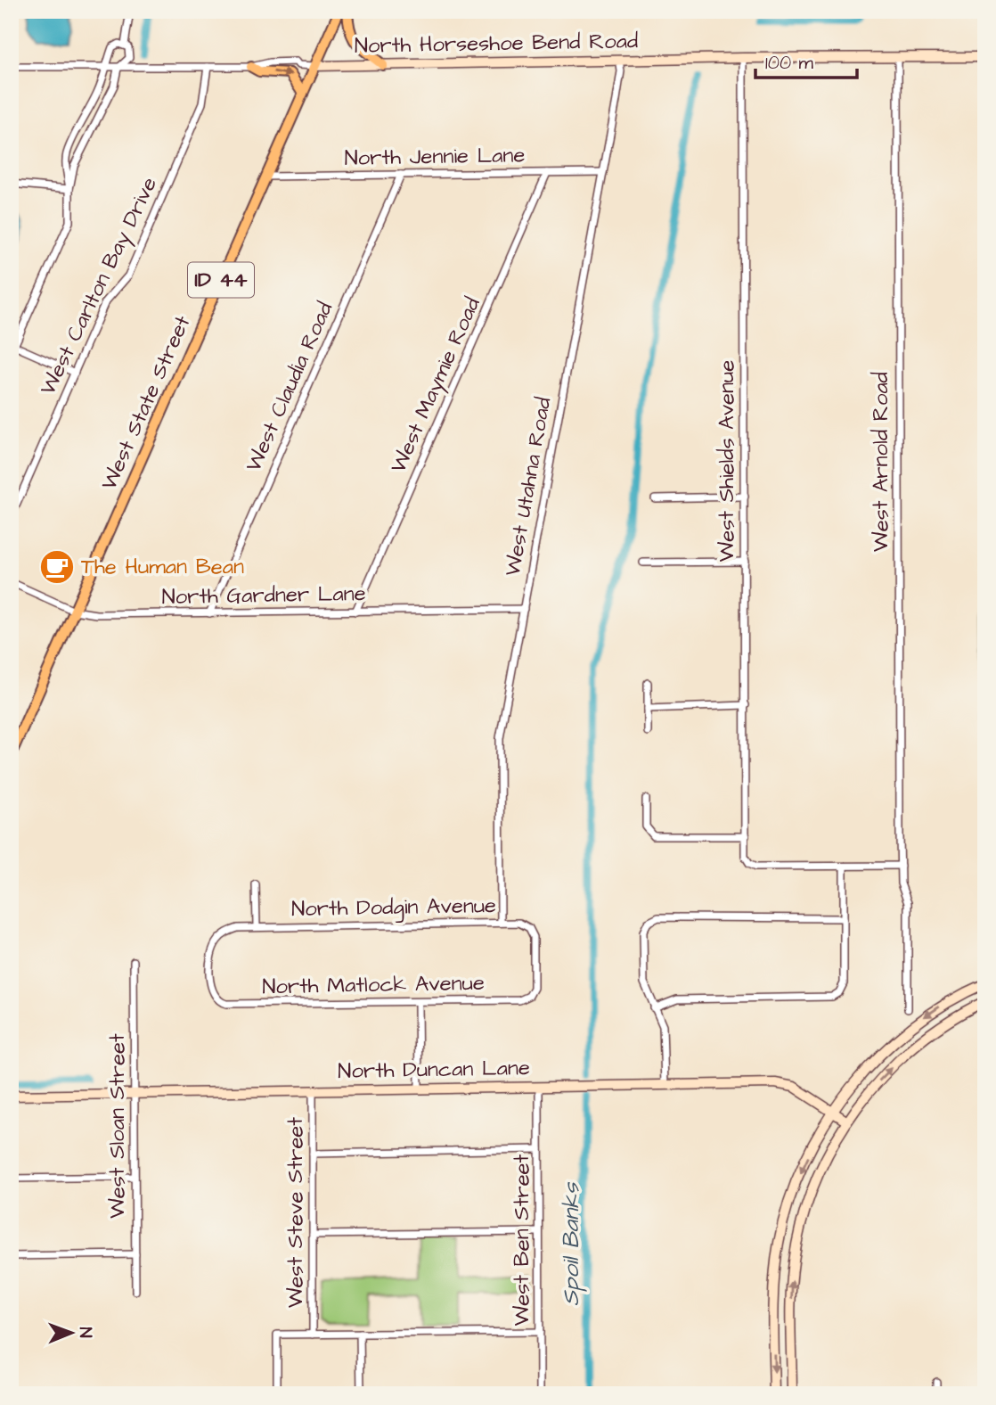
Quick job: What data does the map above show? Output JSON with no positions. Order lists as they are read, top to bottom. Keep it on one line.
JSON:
{"streets":{"main road":["ID 44","West State Street"],"street":["North Horseshoe Bend Road","North Jennie Lane","West Carlton Bay Drive","West Maymie Road","West Claudia Road","West Shields Avenue","West Arnold Road","West Utahna Road","North Gardner Lane","North Dodgin Avenue","North Matlock Avenue","North Duncan Lane","West Sloan Street","West Steve Street","West Ben Street"]},"crossings":[["North Horseshoe Bend Road","ID 44"],["North Horseshoe Bend Road","West Carlton Bay Drive"],["North Horseshoe Bend Road","West State Street"],["North Horseshoe Bend Road","West Shields Avenue"],["North Horseshoe Bend Road","West Arnold Road"],["North Horseshoe Bend Road","West Utahna Road"],["North Jennie Lane","West Maymie Road"],["North Jennie Lane","West Claudia Road"],["North Jennie Lane","West State Street"],["North Jennie Lane","West Utahna Road"],["ID 44","West State Street"],["West Maymie Road","North Gardner Lane"],["West Claudia Road","North Gardner Lane"],["West State Street","North Gardner Lane"],["West Utahna Road","North Gardner Lane"],["West Utahna Road","North Dodgin Avenue"],["North Dodgin Avenue","North Matlock Avenue"],["North Duncan Lane","West Sloan Street"],["North Duncan Lane","West Steve Street"],["North Duncan Lane","West Ben Street"]],"water":["Spoil Banks"],"places":{"cafe":["The Human Bean"]},"scale_bar":"100 m","north":"right"}
